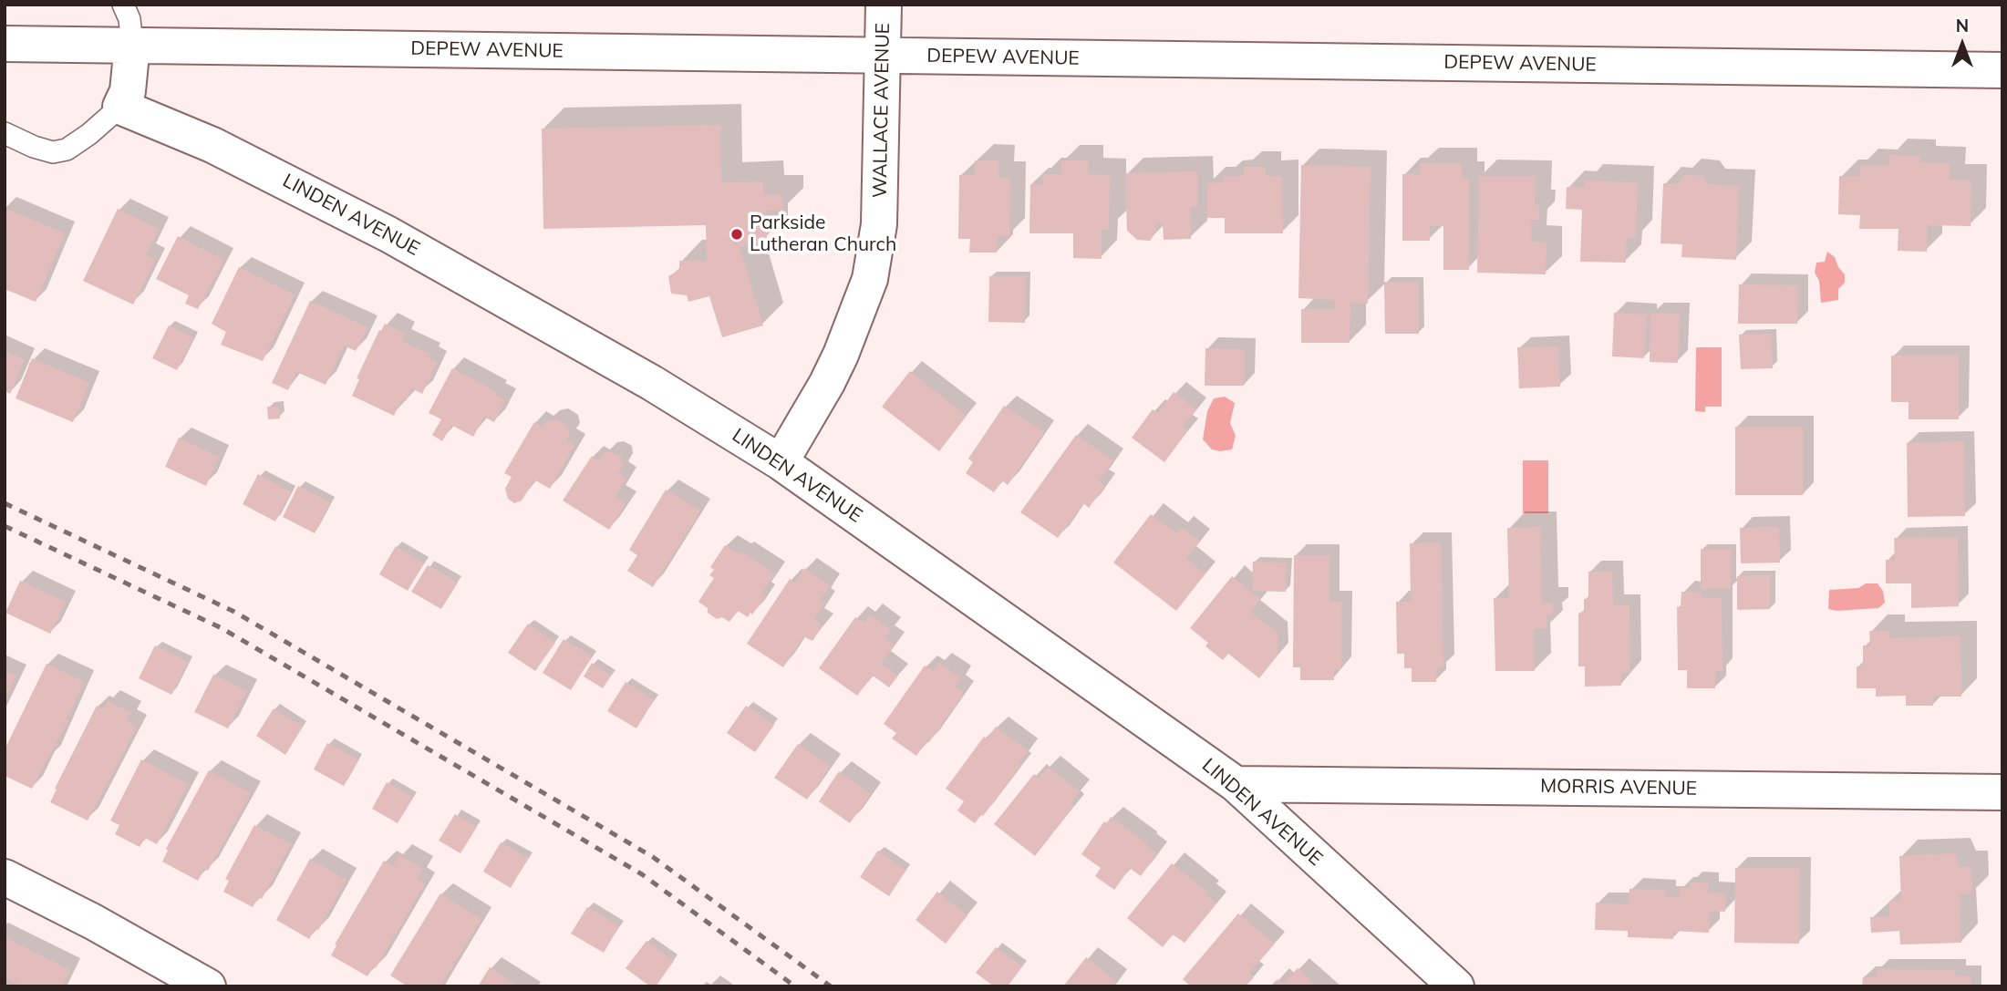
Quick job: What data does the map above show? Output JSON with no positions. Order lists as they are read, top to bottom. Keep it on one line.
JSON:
{"streets":{"street":["DEPEW AVENUE","WALLACE AVENUE","LINDEN AVENUE","MORRIS AVENUE"]},"crossings":[["DEPEW AVENUE","WALLACE AVENUE"],["WALLACE AVENUE","LINDEN AVENUE"],["LINDEN AVENUE","MORRIS AVENUE"]],"places":["Parkside Lutheran Church"],"north":"top"}
